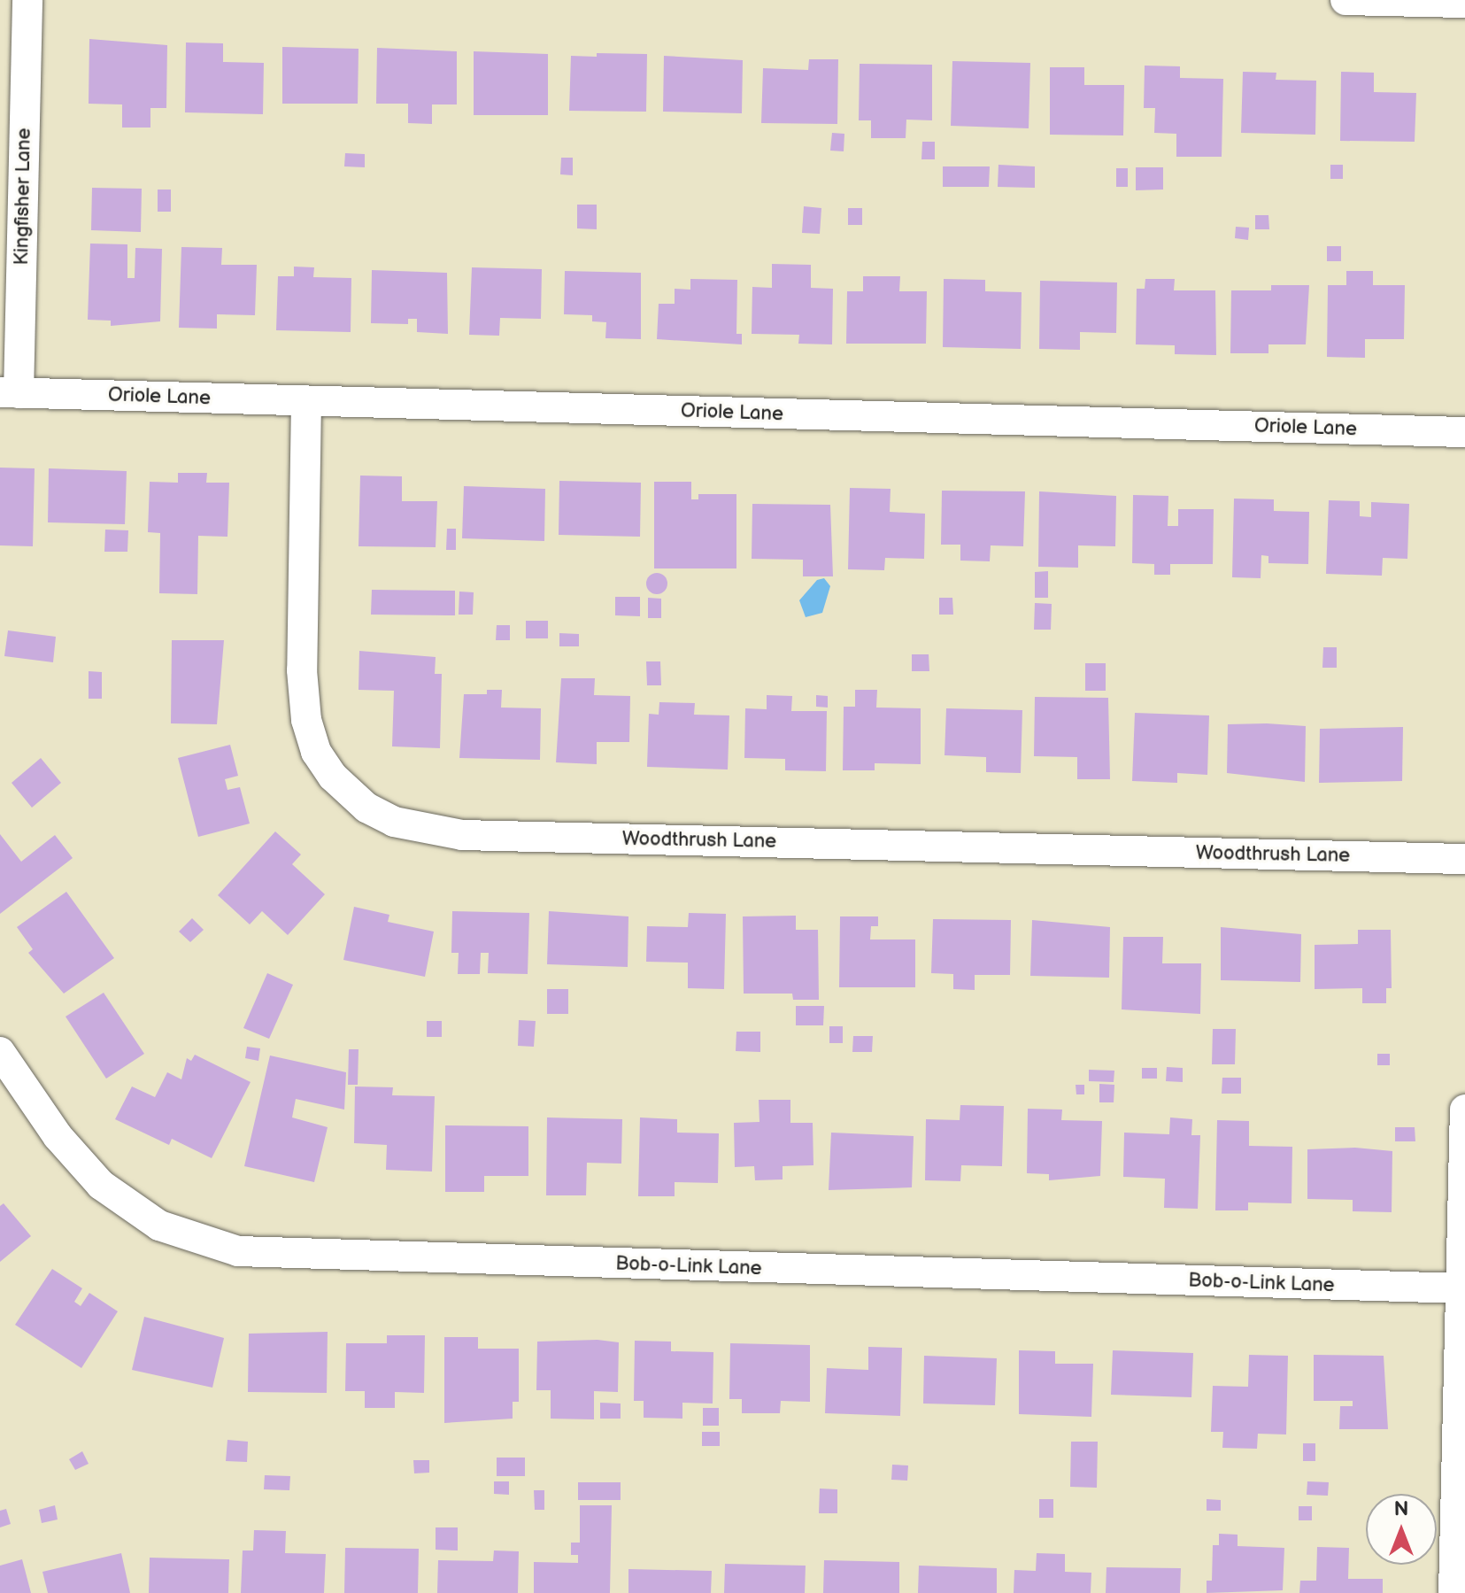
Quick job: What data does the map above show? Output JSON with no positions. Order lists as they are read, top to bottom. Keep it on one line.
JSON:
{"streets":{"street":["Kingfisher Lane","Oriole Lane","Woodthrush Lane","Bob-o-Link Lane"]},"crossings":[["Kingfisher Lane","Oriole Lane"],["Oriole Lane","Woodthrush Lane"]],"north":"top"}
